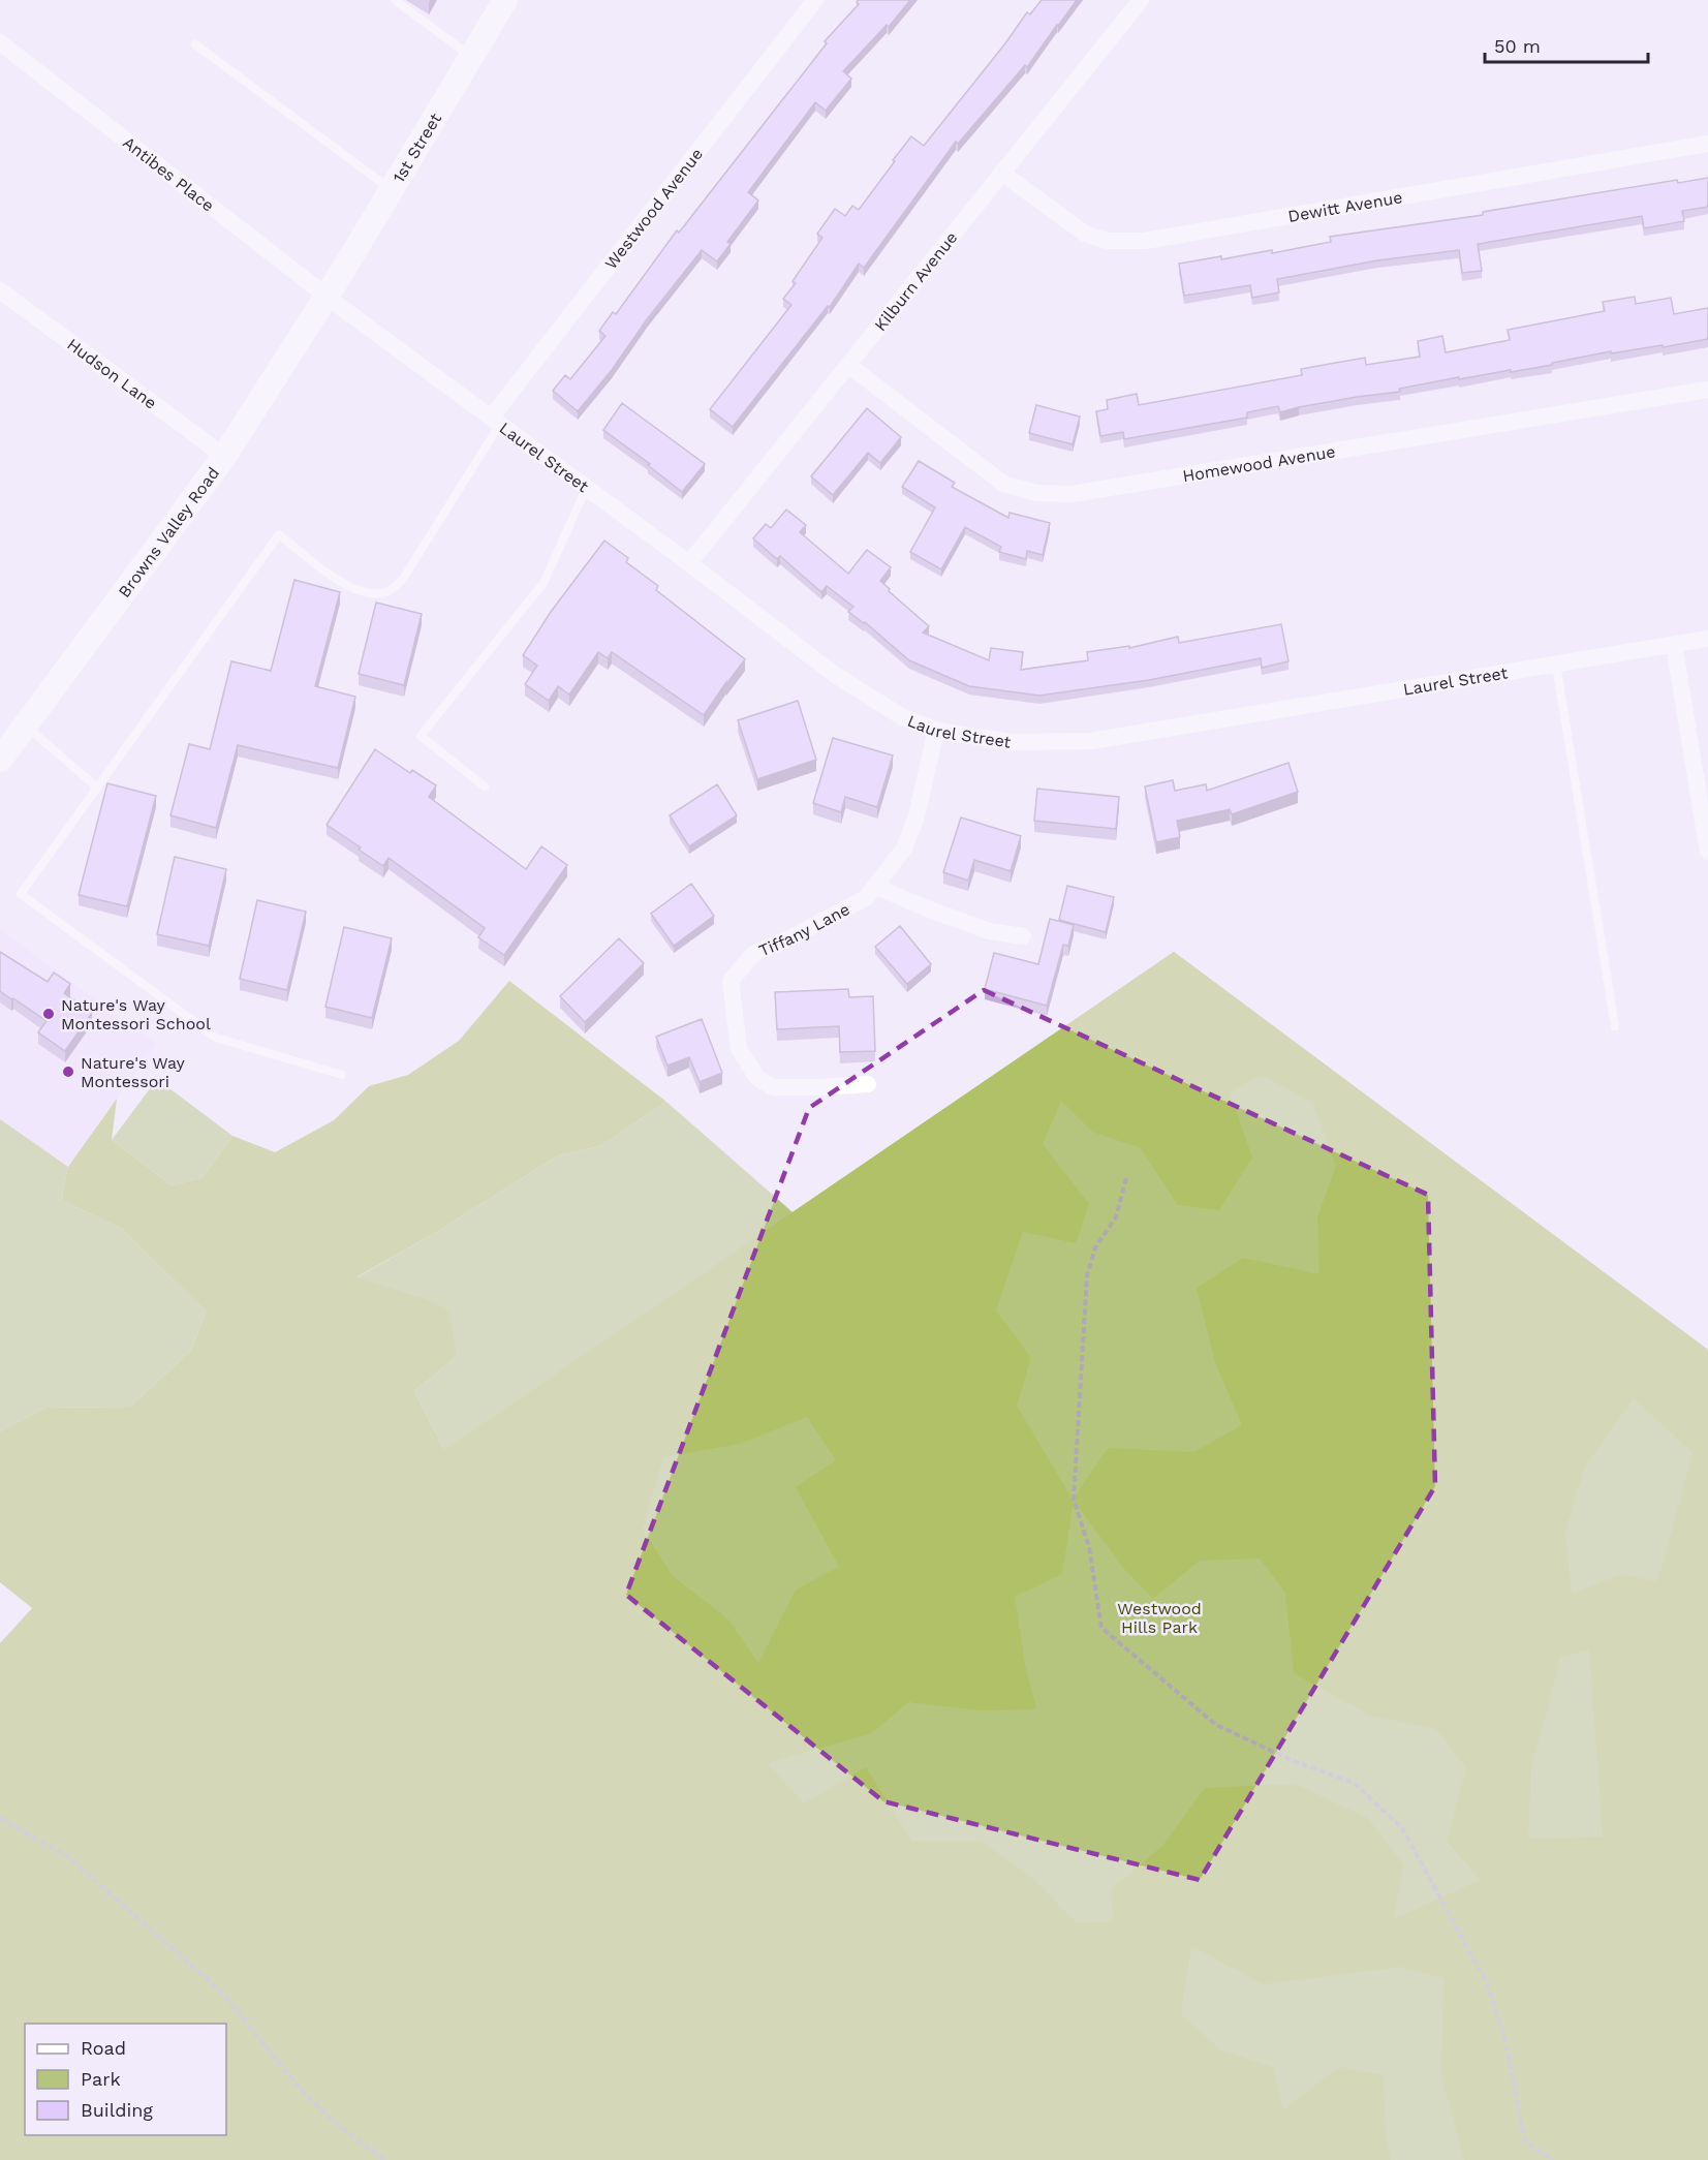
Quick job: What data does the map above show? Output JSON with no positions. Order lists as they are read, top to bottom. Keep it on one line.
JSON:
{"streets":{"main road":["1st Street","Browns Valley Road"],"street":["Antibes Place","Dewitt Avenue","Westwood Avenue","Kilburn Avenue","Hudson Lane","Laurel Street","Homewood Avenue","Tiffany Lane"]},"crossings":[["1st Street","Antibes Place"],["1st Street","Laurel Street"],["1st Street","Browns Valley Road"],["Antibes Place","Laurel Street"],["Antibes Place","Browns Valley Road"],["Dewitt Avenue","Kilburn Avenue"],["Westwood Avenue","Laurel Street"],["Kilburn Avenue","Laurel Street"],["Kilburn Avenue","Homewood Avenue"],["Hudson Lane","Browns Valley Road"],["Laurel Street","Browns Valley Road"],["Laurel Street","Tiffany Lane"]],"parks":["Westwood Hills Park"],"places":["Nature's Way Montessori School","Nature's Way Montessori"],"legend":["Road","Park","Building"],"scale_bar":"50 m"}
